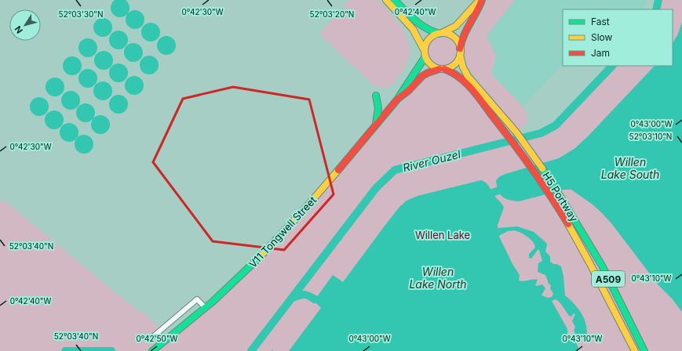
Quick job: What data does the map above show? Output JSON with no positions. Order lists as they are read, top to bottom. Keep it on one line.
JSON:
{"streets":{"main road":["H5 Portway","V11 Tongwell Street","A509"]},"crossings":[["H5 Portway","V11 Tongwell Street"],["H5 Portway","A509"],["V11 Tongwell Street","A509"]],"water":["River Ouzel","Willen Lake South","Willen Lake North"],"parks":["Willen Lake"],"legend":["Fast","Slow","Jam"],"north":"bottom left","coordinates":["0°42'30\"W","0°42'40\"W","52°03'30\"N","52°03'20\"N","0°43'00\"W","52°03'10\"N","52°03'40\"N","0°43'10\"W","0°42'50\"W"]}
